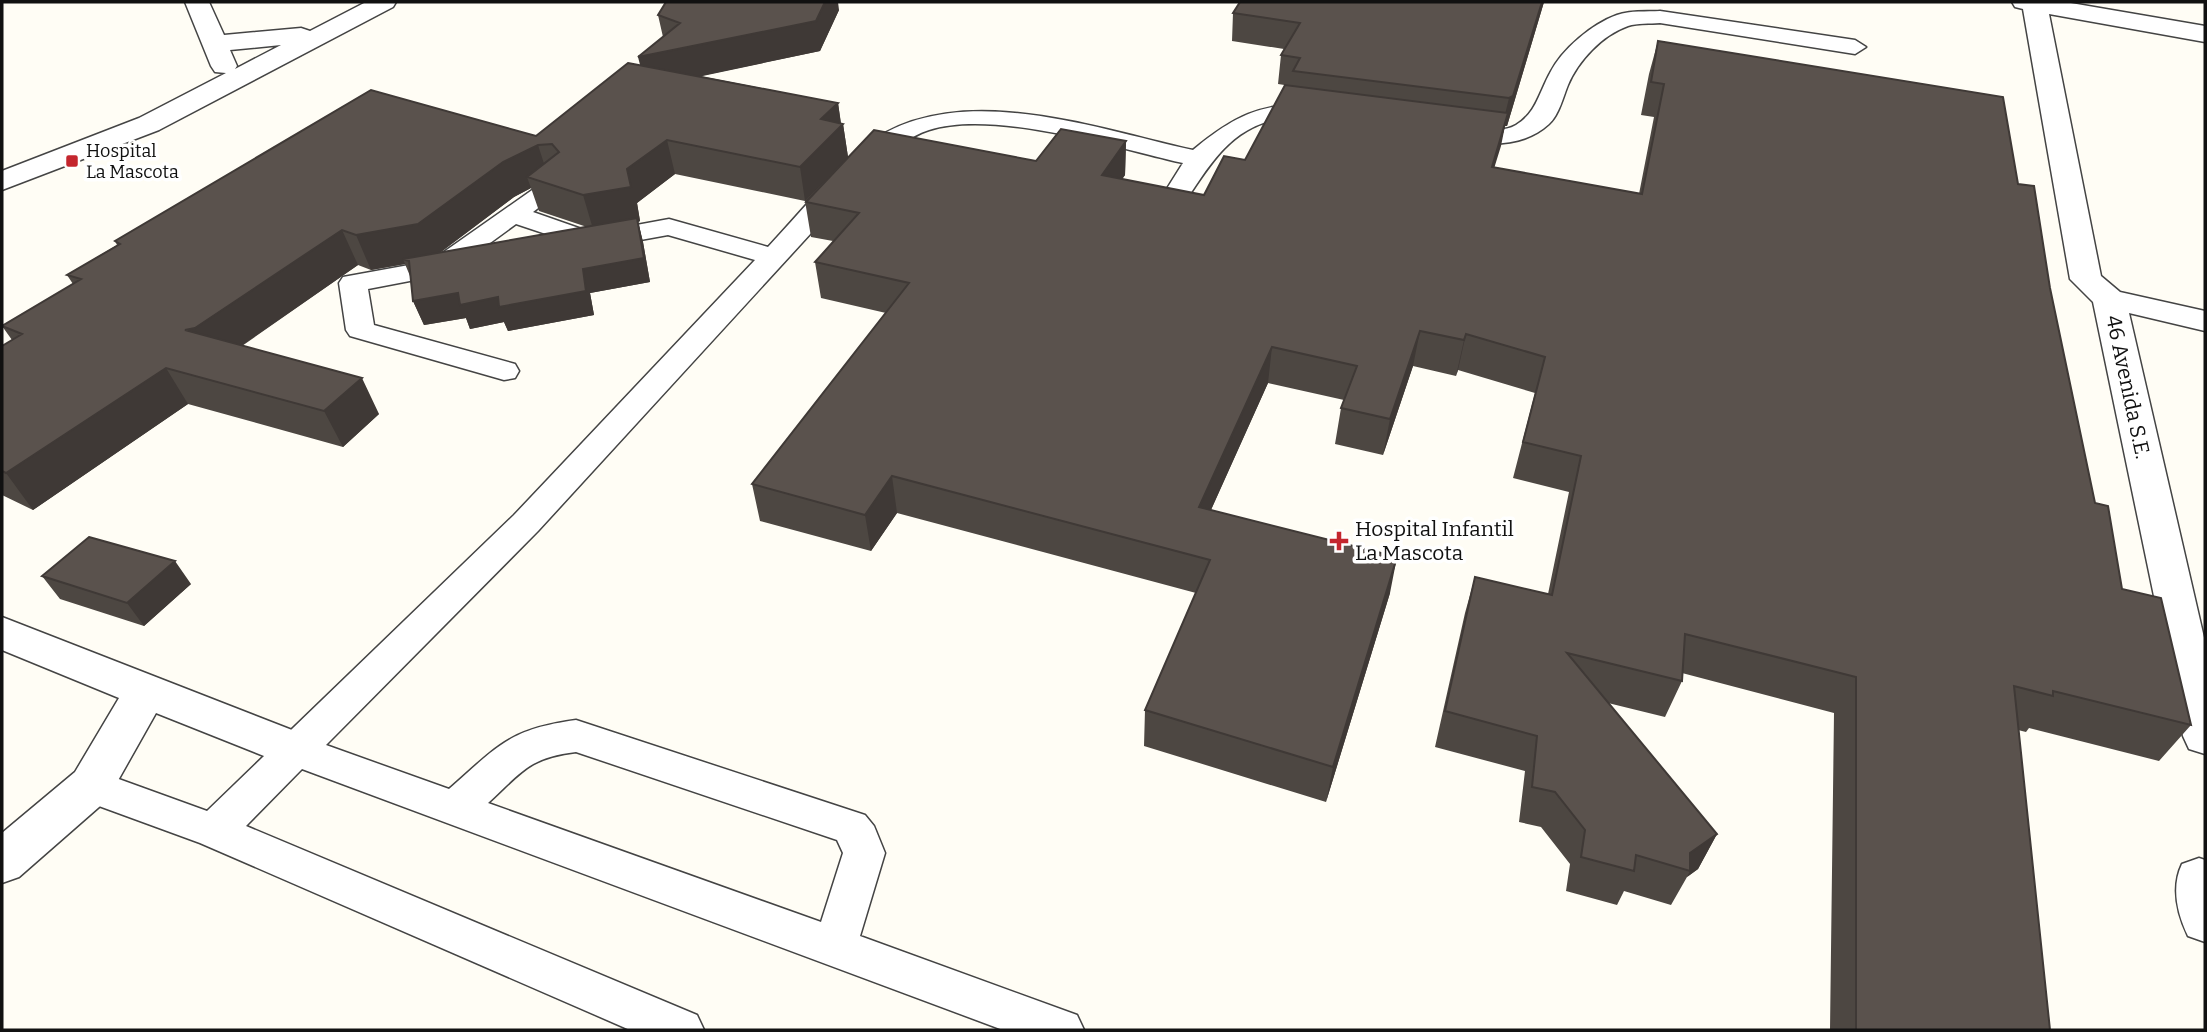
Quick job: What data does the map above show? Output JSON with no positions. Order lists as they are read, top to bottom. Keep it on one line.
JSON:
{"streets":{"street":["46 Avenida S.E."]},"places":{"transit":["Hospital La Mascota"],"health":["Hospital Infantil La Mascota"]}}
